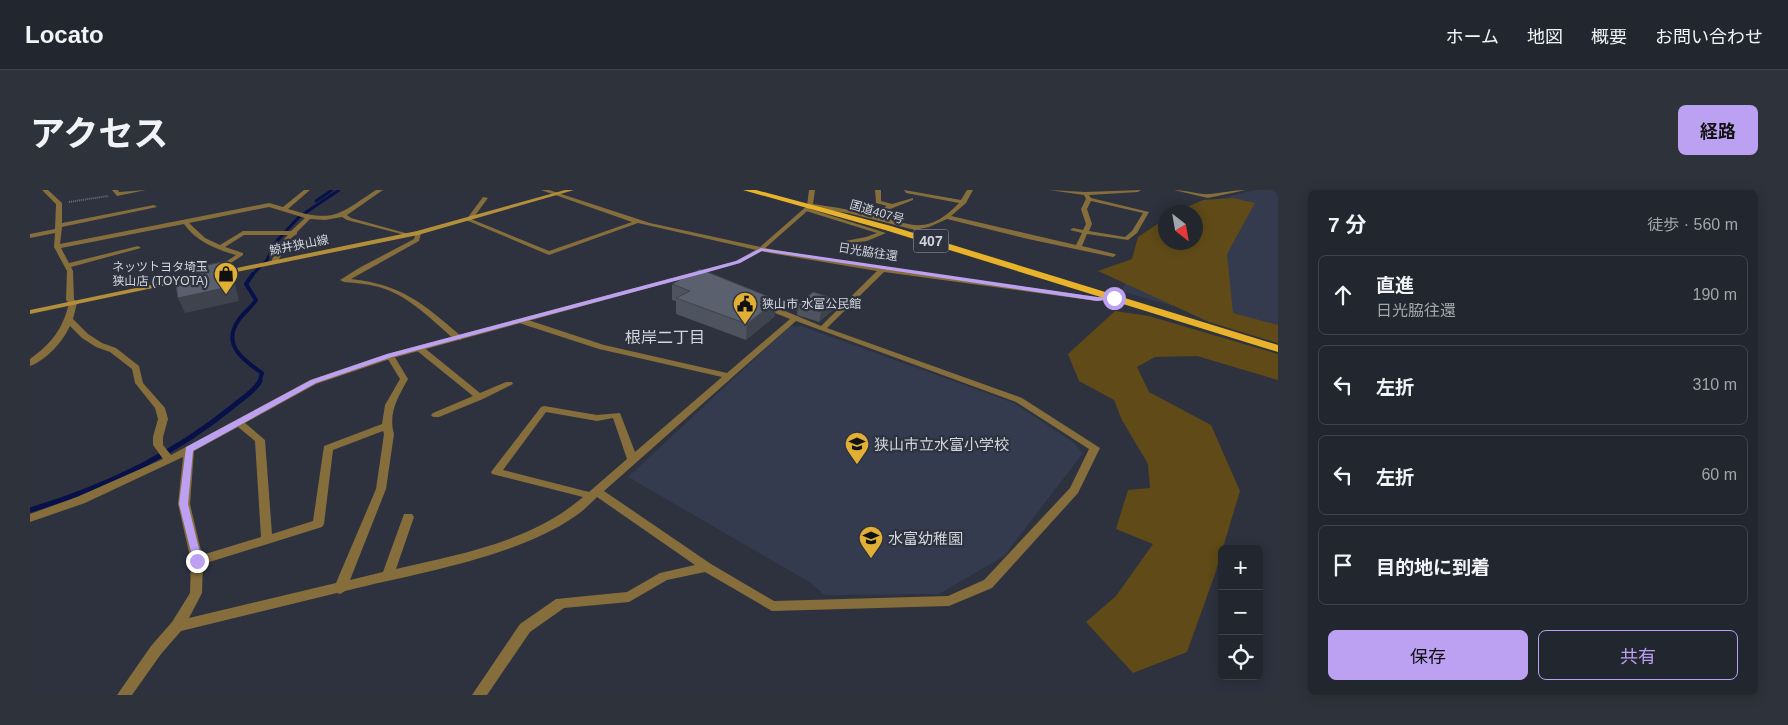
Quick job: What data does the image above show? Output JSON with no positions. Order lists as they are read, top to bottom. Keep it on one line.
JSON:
{"streets":{"highway":["国道407号","407","日光脇往還"],"main road":["鯨井狭山線"]},"crossings":[["国道407号","日光脇往還"],["鯨井狭山線","日光脇往還"]],"districts":["根岸二丁目"],"places":{"shop":["ネッツトヨタ埼玉 狭山店 (TOYOTA)"],"public building":["狭山市 水富公民館"],"school or university":["狭山市立水富小学校","水富幼稚園"]},"north":"bottom right","page":{"header":"Locato","nav":["ホーム","地図","概要","お問い合わせ"],"title":"アクセス","buttons":["経路",["保存","共有"]],"heading":["7 分","徒歩 · 560 m"],"list":[["直進","日光脇往還","190 m"],["左折","310 m"],["左折","60 m"],"目的地に到着"],"map_buttons":["+","−"]}}
